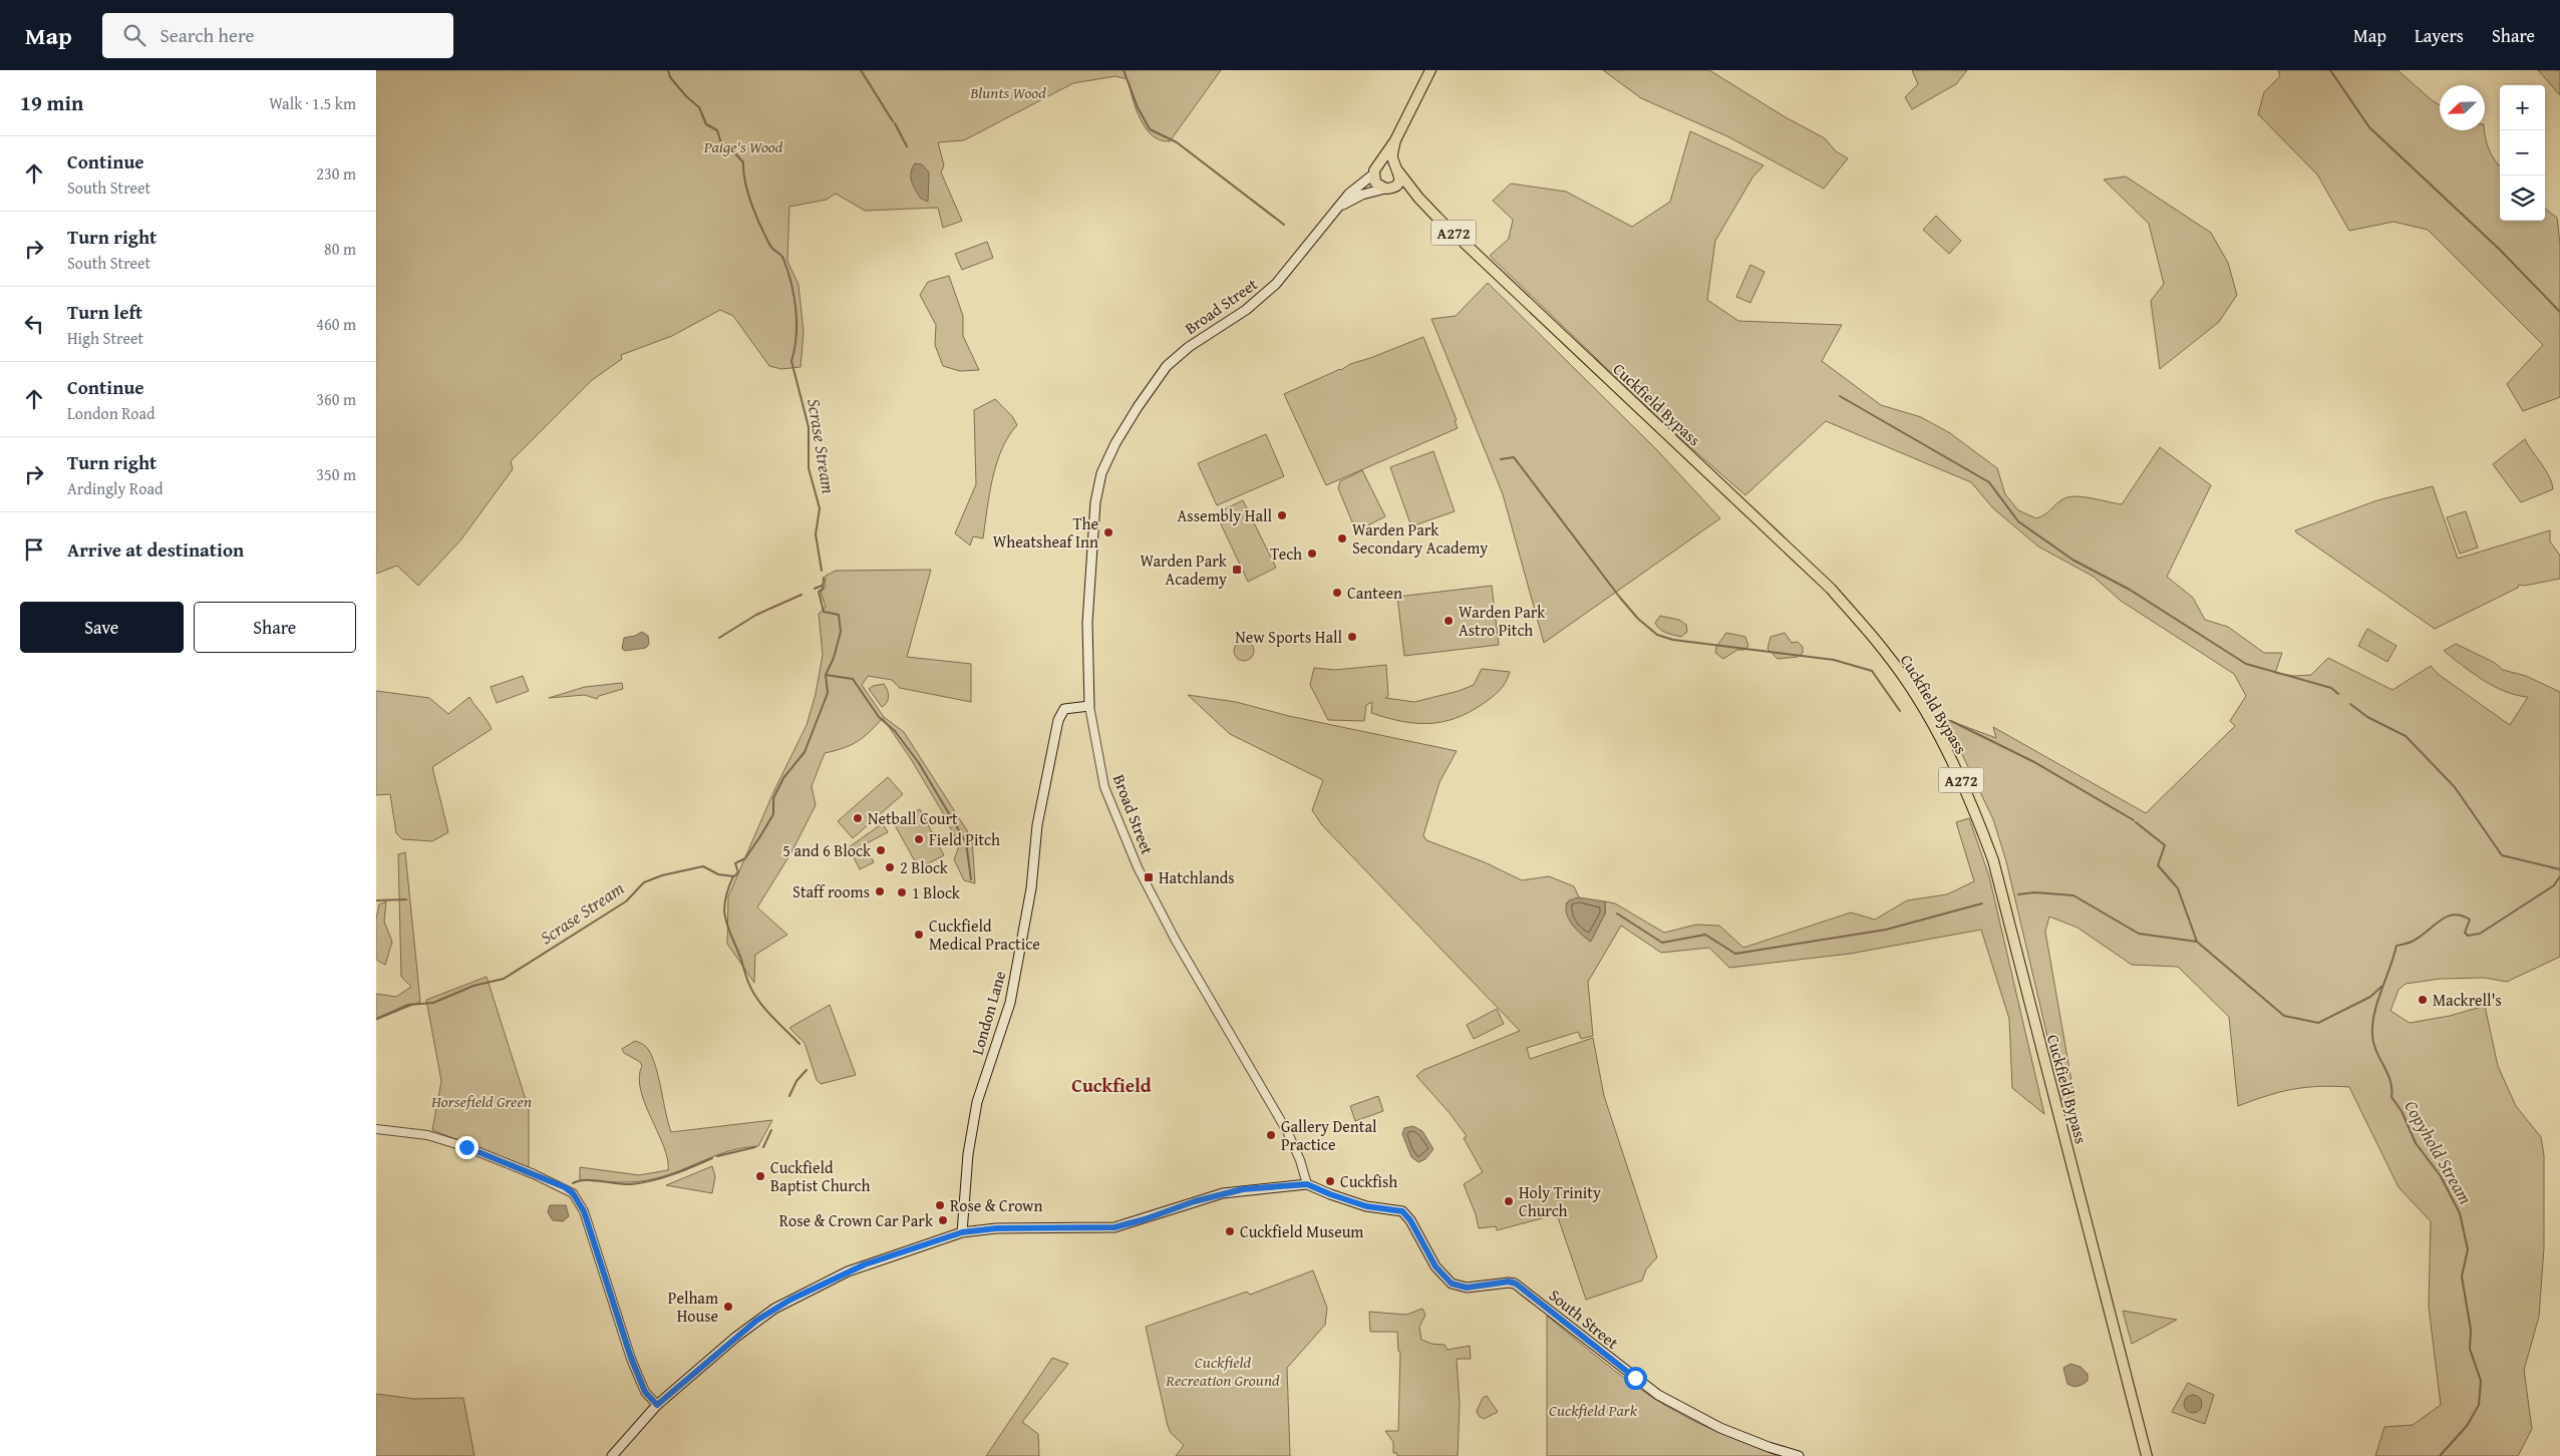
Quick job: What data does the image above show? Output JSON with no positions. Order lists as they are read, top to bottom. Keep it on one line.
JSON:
{"streets":{"highway":["A272","Cuckfield Bypass"],"main road":["Broad Street","London Lane","South Street"]},"crossings":[["Broad Street","Cuckfield Bypass"],["Broad Street","London Lane"],["Broad Street","South Street"]],"districts":["Cuckfield"],"water":["Scrase Stream","Copyhold Stream"],"parks":["Blunts Wood","Paige's Wood","Horsefield Green","Cuckfield Recreation Ground","Cuckfield Park"],"places":{"other":["Assembly Hall","The Wheatsheaf Inn","Warden Park Secondary Academy","Tech","Canteen","Warden Park Astro Pitch","New Sports Hall","Netball Court","Field Pitch","5 and 6 Block","2 Block","Staff rooms","1 Block","Cuckfield Medical Practice","Mackrell's","Gallery Dental Practice","Cuckfield Baptist Church","Cuckfish","Holy Trinity Church","Rose & Crown","Rose & Crown Car Park","Cuckfield Museum","Pelham House"],"transit":["Warden Park Academy","Hatchlands"]},"north":"bottom left","page":{"header":"Map","search":"Search here","nav":["Map","Layers","Share"],"heading":["19 min","Walk · 1.5 km"],"map_buttons":["+","−"],"list":[["Continue","South Street","230 m"],["Turn right","South Street","80 m"],["Turn left","High Street","460 m"],["Continue","London Road","360 m"],["Turn right","Ardingly Road","350 m"],"Arrive at destination"],"buttons":["Save","Share"]}}
